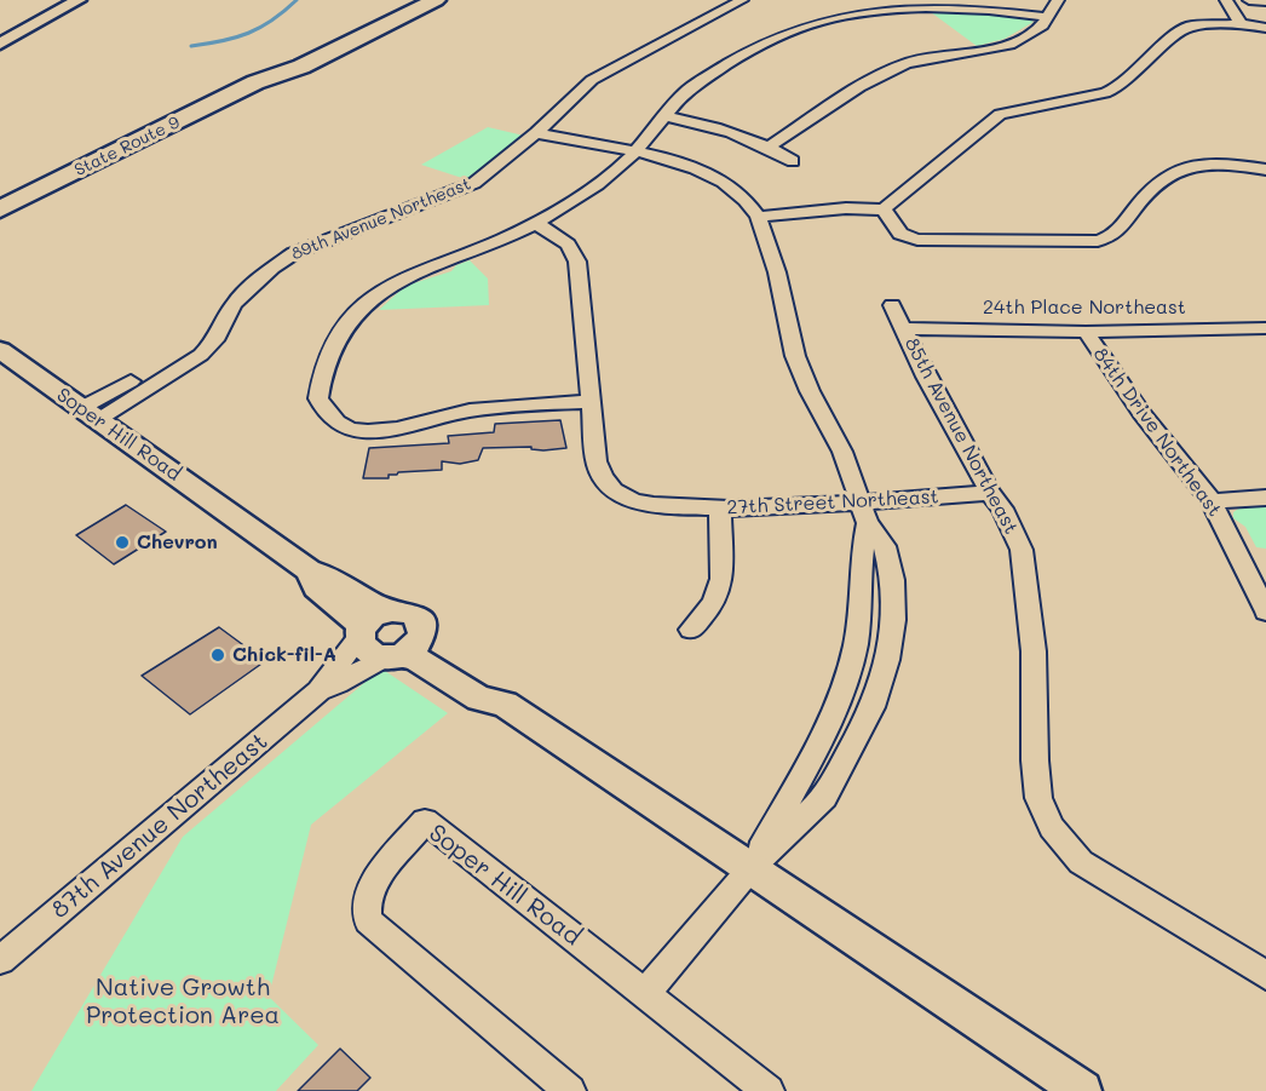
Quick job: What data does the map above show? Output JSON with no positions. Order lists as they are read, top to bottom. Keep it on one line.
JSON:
{"streets":{"main road":["State Route 9"],"street":["89th Avenue Northeast","24th Place Northeast","84th Drive Northeast","Soper Hill Road","85th Avenue Northeast","27th Street Northeast","87th Avenue Northeast"]},"crossings":[["89th Avenue Northeast","Soper Hill Road"],["24th Place Northeast","84th Drive Northeast"],["24th Place Northeast","85th Avenue Northeast"],["85th Avenue Northeast","27th Street Northeast"]],"parks":["Native Growth Protection Area"],"places":["Chevron","Chick-fil-A"]}
